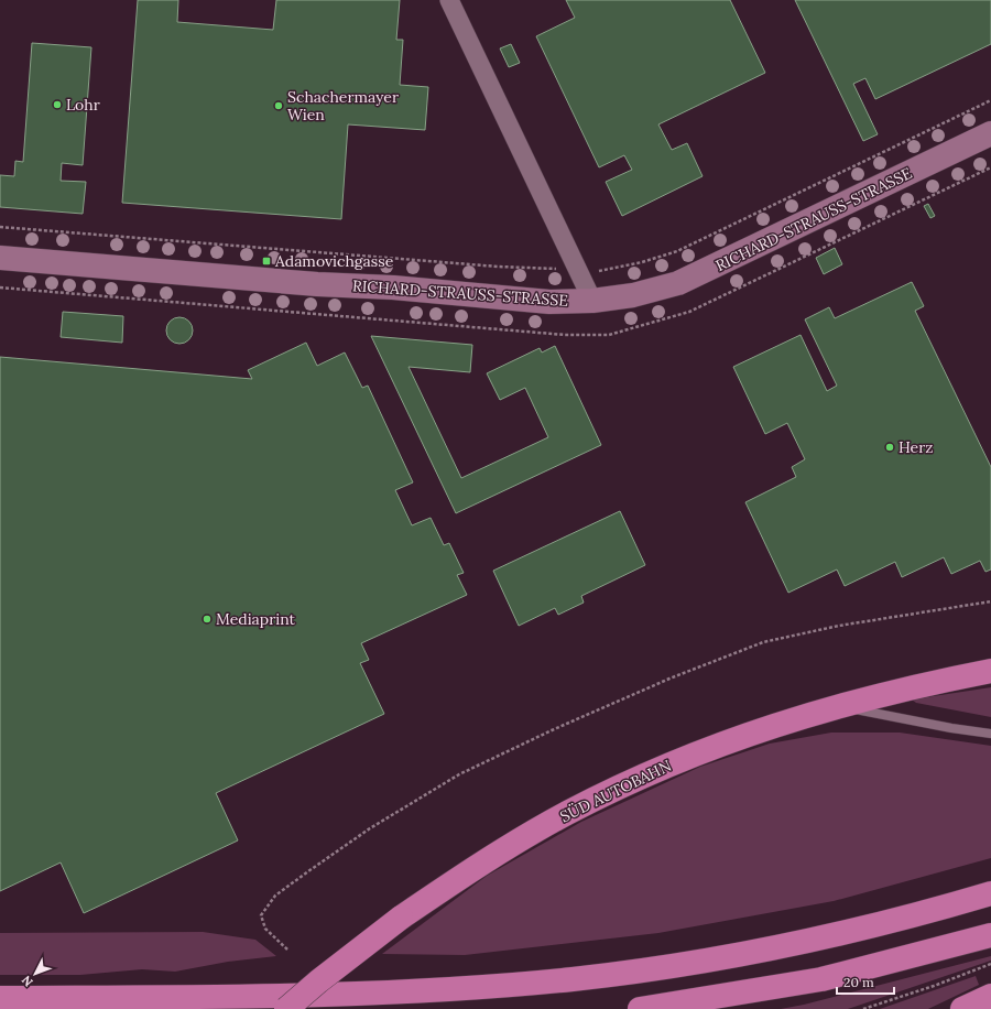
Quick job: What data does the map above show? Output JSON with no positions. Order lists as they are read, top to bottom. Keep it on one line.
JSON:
{"streets":{"highway":["SÜD AUTOBAHN"],"main road":["RICHARD-STRAUSS-STRASSE"]},"places":{"other":["Lohr","Schachermayer Wien","Herz","Mediaprint"],"transit":["Adamovichgasse"]},"scale_bar":"20 m","north":"bottom left"}
